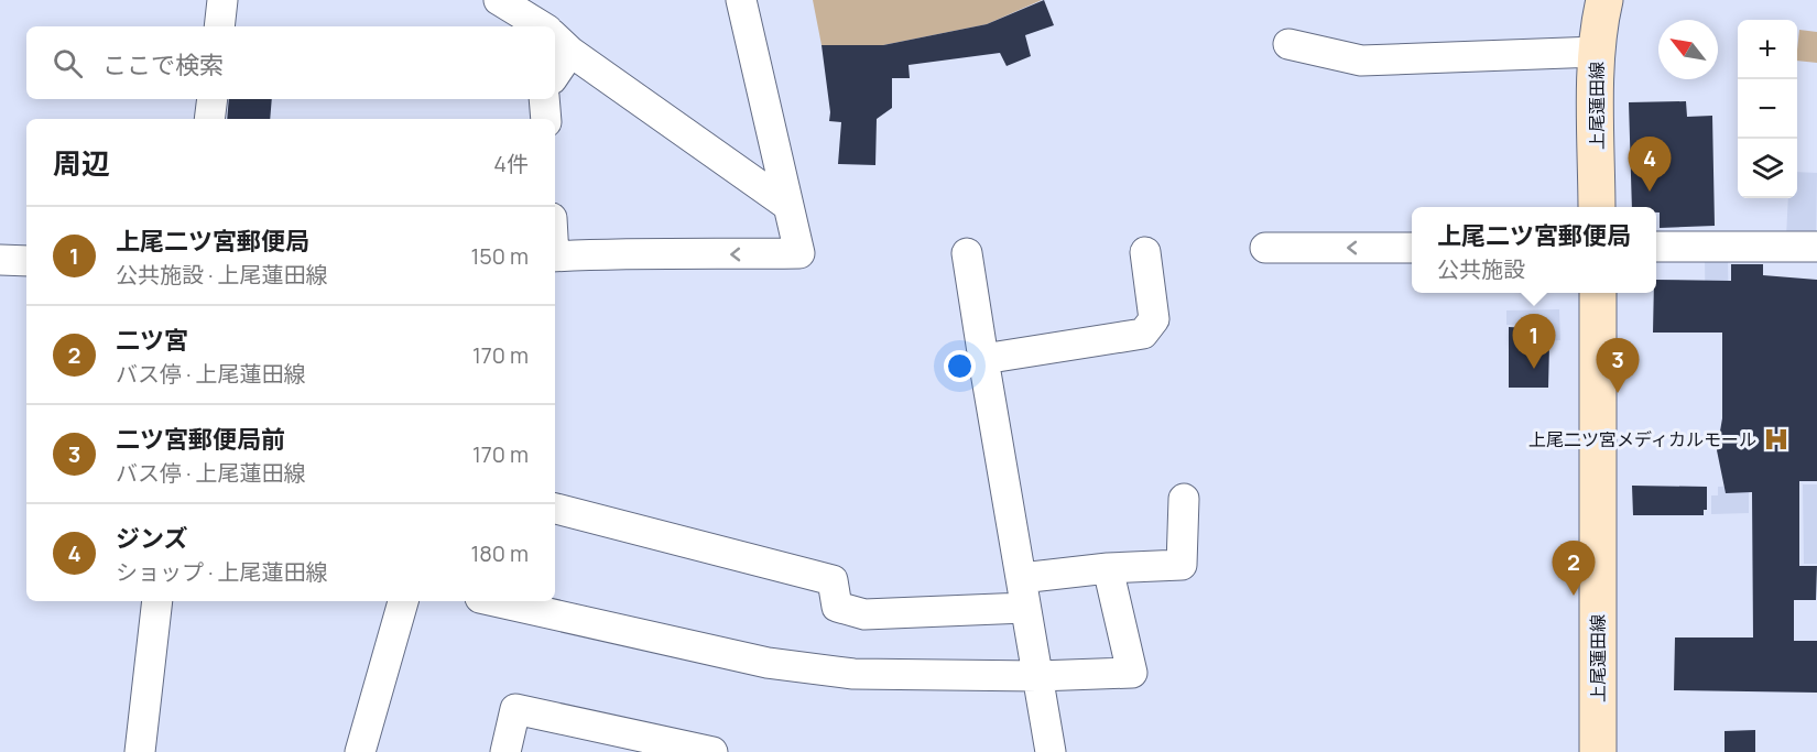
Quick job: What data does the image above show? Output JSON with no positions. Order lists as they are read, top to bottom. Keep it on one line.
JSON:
{"streets":{"main road":["上尾蓮田線"]},"places":{"hospital":["上尾二ツ宮メディカルモール"]},"north":"top left","page":{"map_buttons":["+","−"],"search":"ここで検索","heading":["周辺","4件"],"pins":["4","1","3","2"],"list":[{"mark":"1","name":"上尾二ツ宮郵便局","note":"公共施設 · 上尾蓮田線","value":"150 m"},{"mark":"2","name":"二ツ宮","note":"バス停 · 上尾蓮田線","value":"170 m"},{"mark":"3","name":"二ツ宮郵便局前","note":"バス停 · 上尾蓮田線","value":"170 m"},{"mark":"4","name":"ジンズ","note":"ショップ · 上尾蓮田線","value":"180 m"}],"popup":["上尾二ツ宮郵便局","公共施設"]}}
